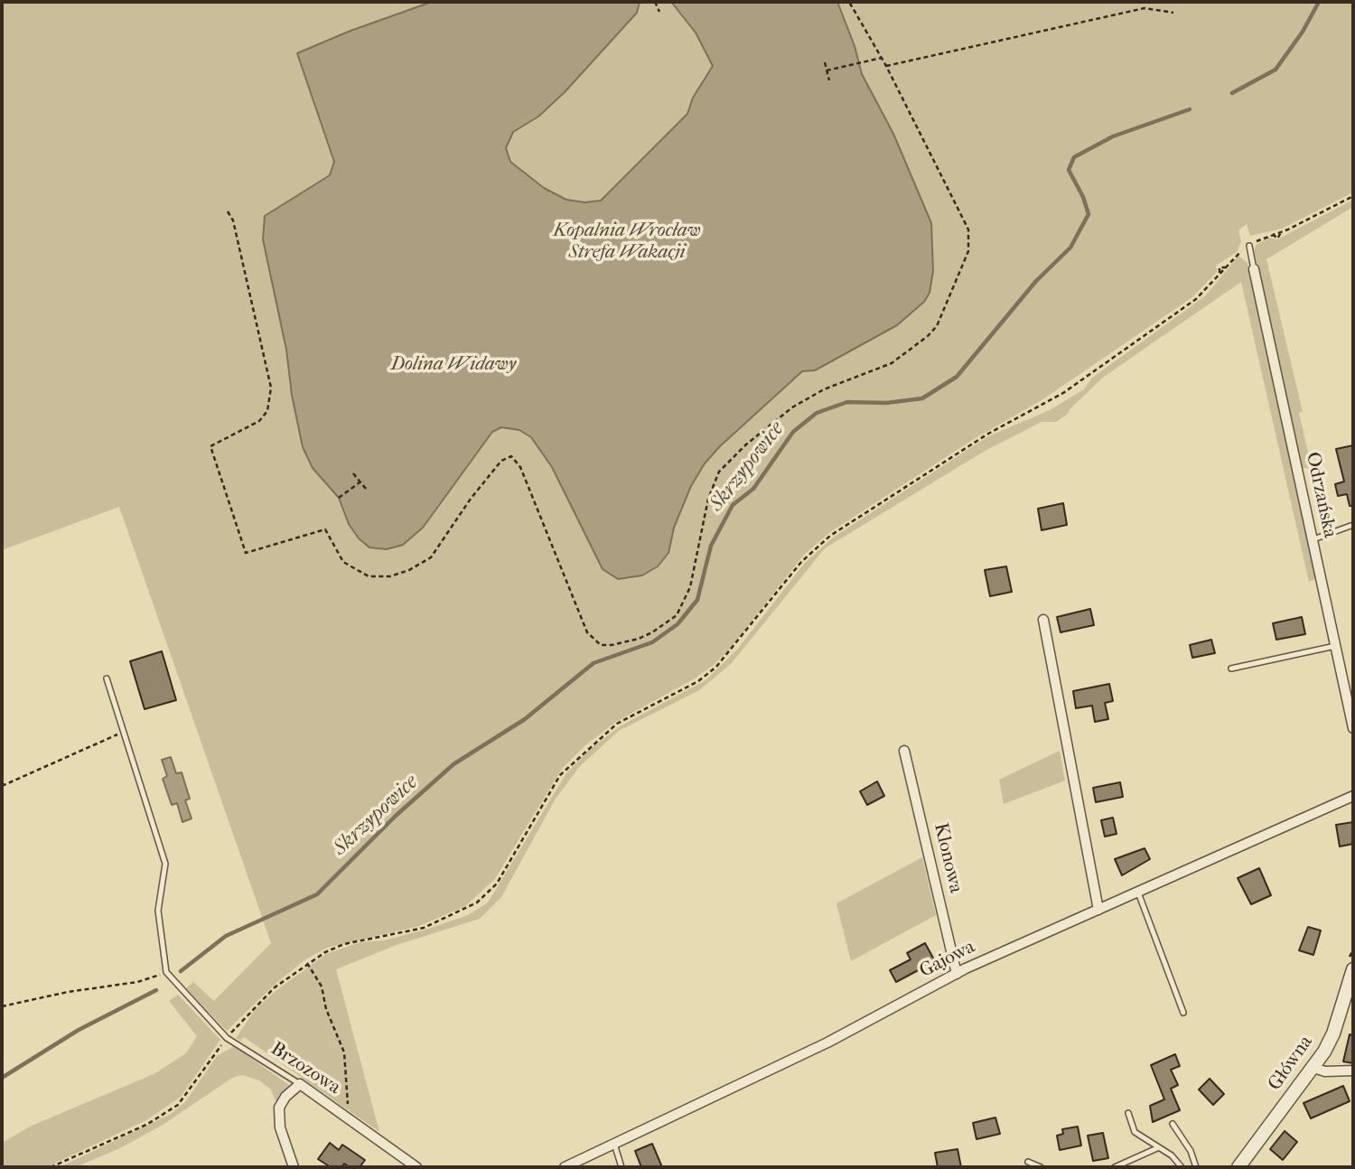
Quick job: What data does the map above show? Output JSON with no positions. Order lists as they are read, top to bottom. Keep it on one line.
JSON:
{"streets":{"street":["Odrzańska","Klonowa","Gajowa","Główna","Brzozowa"]},"crossings":[["Klonowa","Gajowa"]],"water":["Skrzypowice"],"parks":["Kopalnia Wrocław Strefa Wakacji","Dolina Widawy"]}
